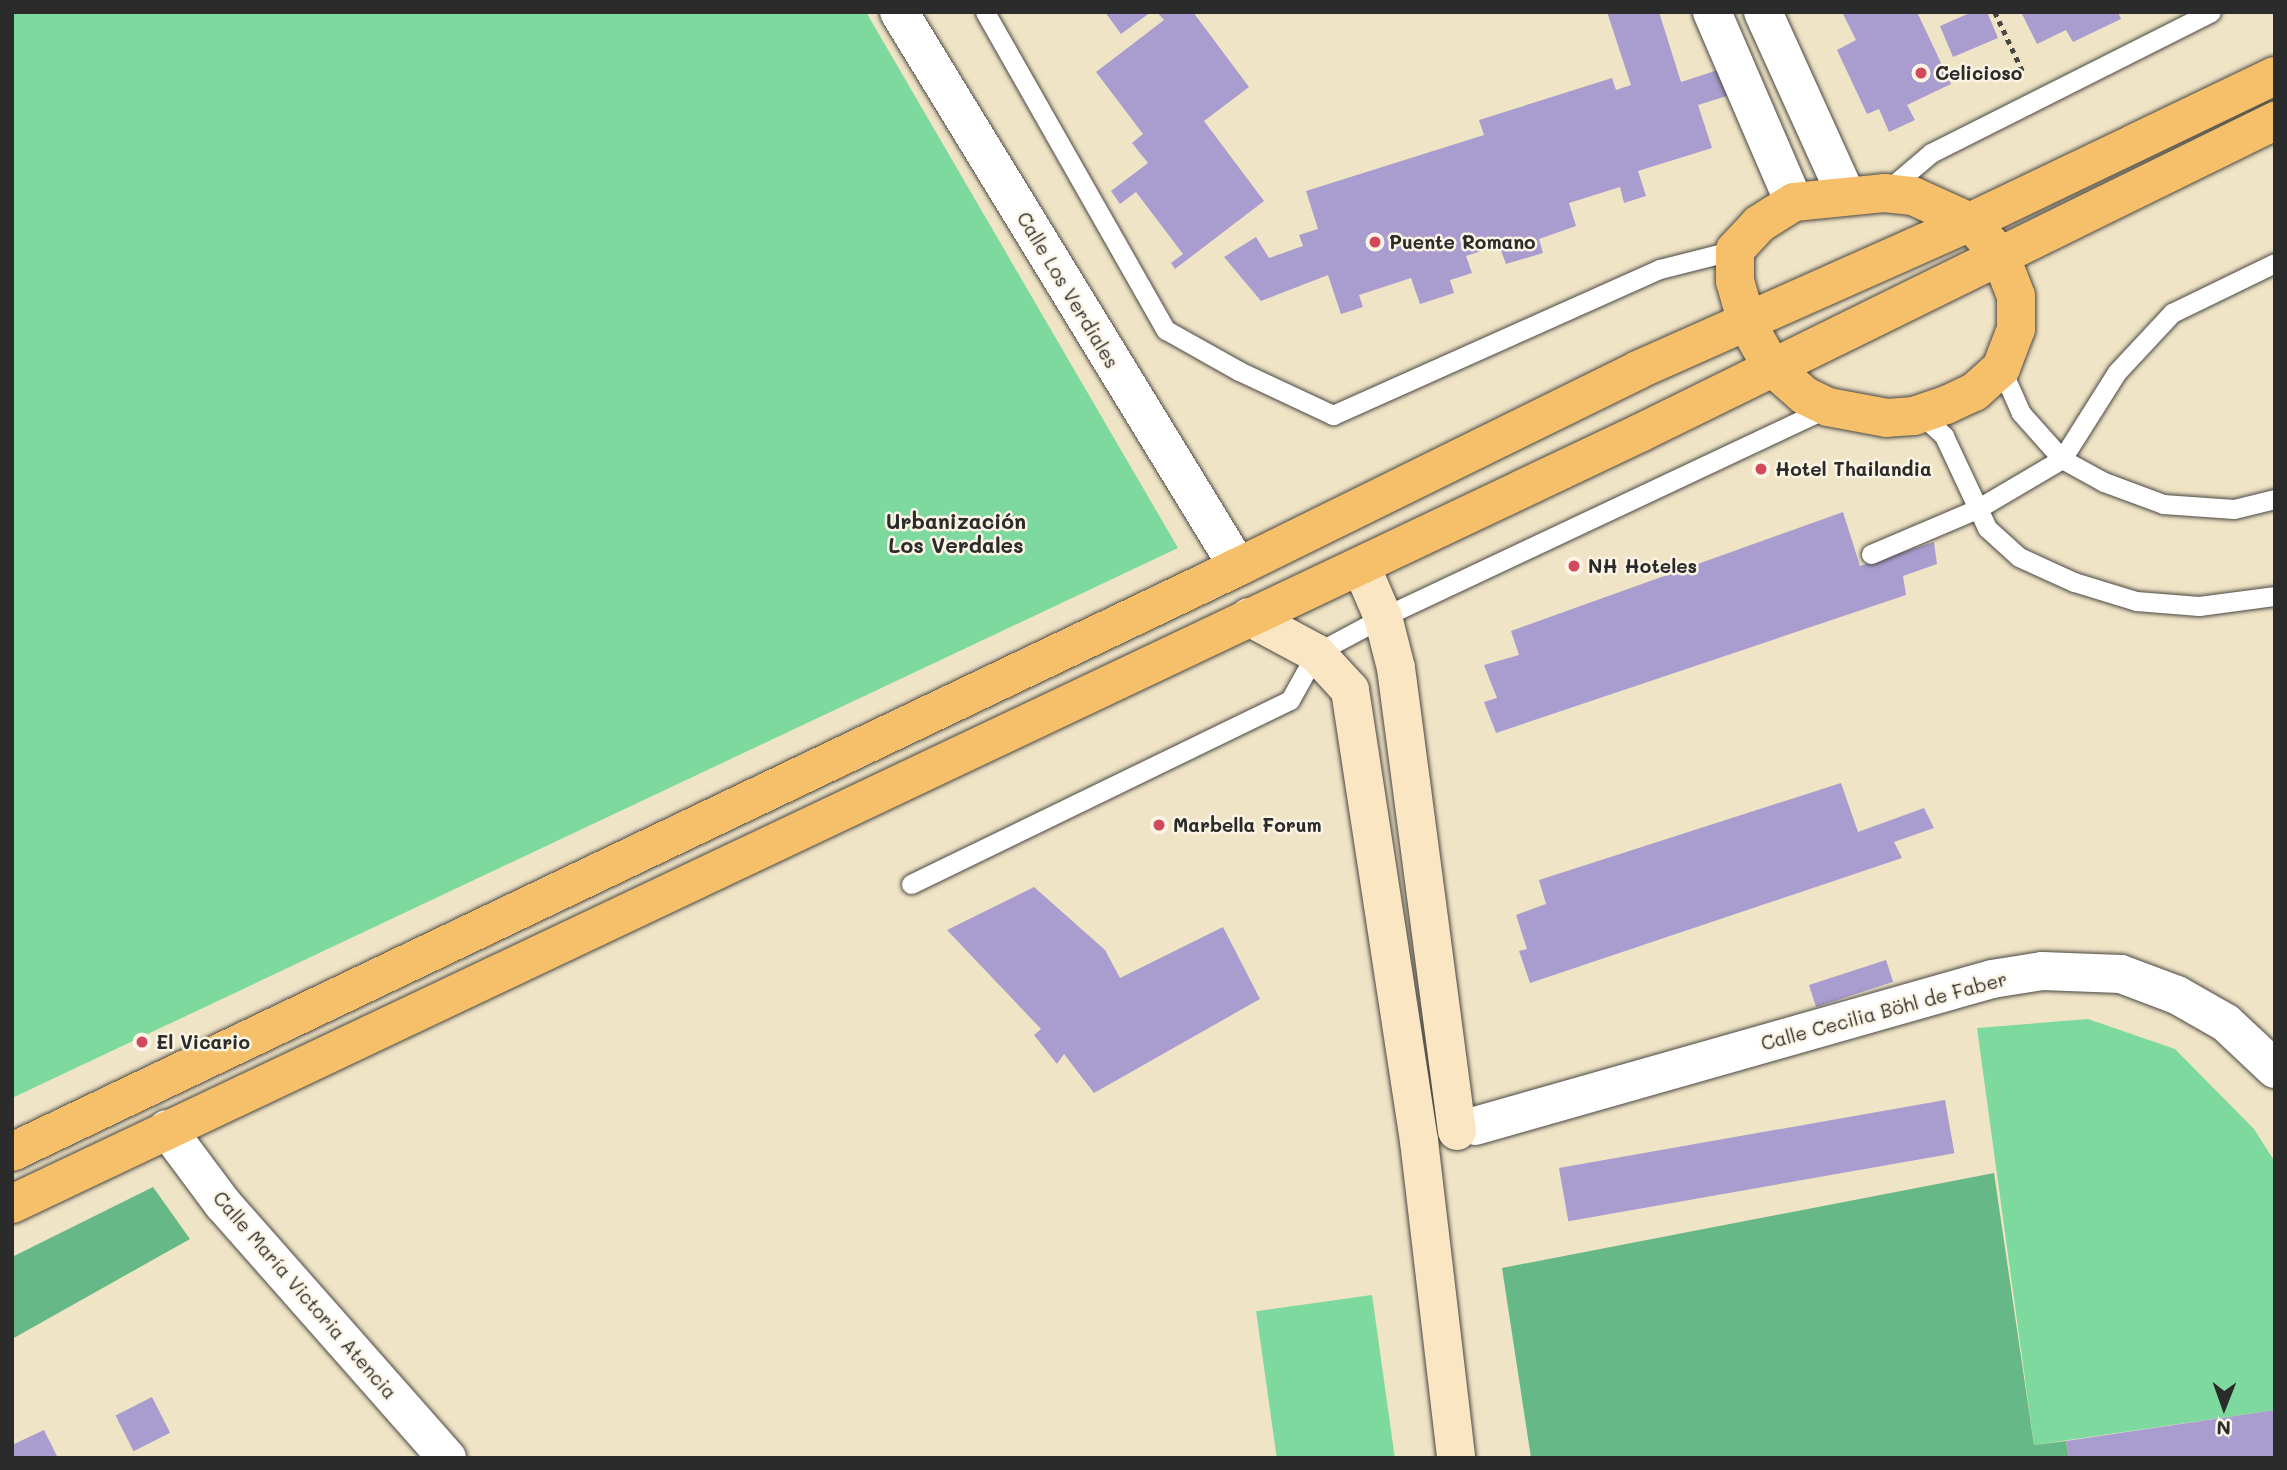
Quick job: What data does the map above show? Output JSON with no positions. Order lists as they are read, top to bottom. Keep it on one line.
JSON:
{"streets":{"street":["Calle Los Verdiales","Calle Cecilia Böhl de Faber","Calle María Victoria Atencia"]},"districts":["Urbanización Los Verdales"],"places":["Celicioso","Puente Romano","Hotel Thailandia","NH Hoteles","Marbella Forum","El Vicario"],"north":"bottom"}
